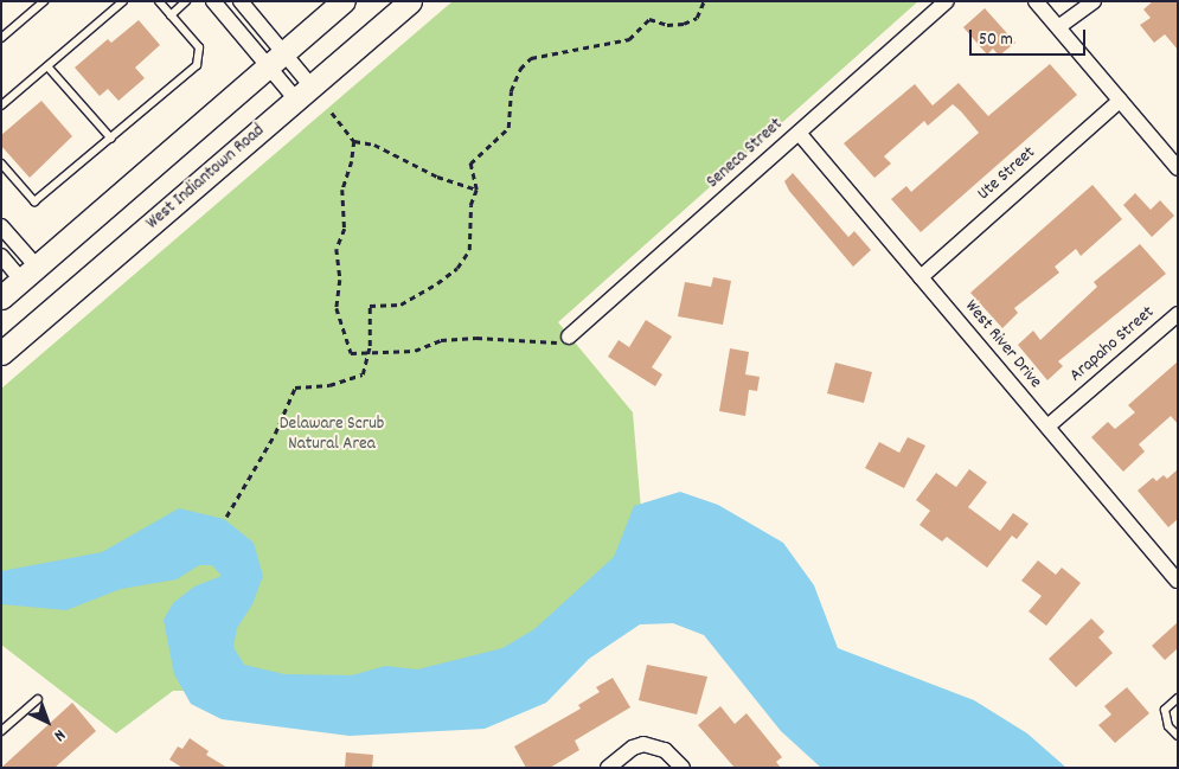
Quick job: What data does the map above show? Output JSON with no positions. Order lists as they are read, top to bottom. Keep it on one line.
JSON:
{"streets":{"main road":["West Indiantown Road"],"street":["Seneca Street","Ute Street","West River Drive","Arapaho Street"]},"crossings":[["Seneca Street","West River Drive"],["Ute Street","West River Drive"],["West River Drive","Arapaho Street"]],"parks":["Delaware Scrub Natural Area"],"scale_bar":"50 m","north":"bottom right"}
